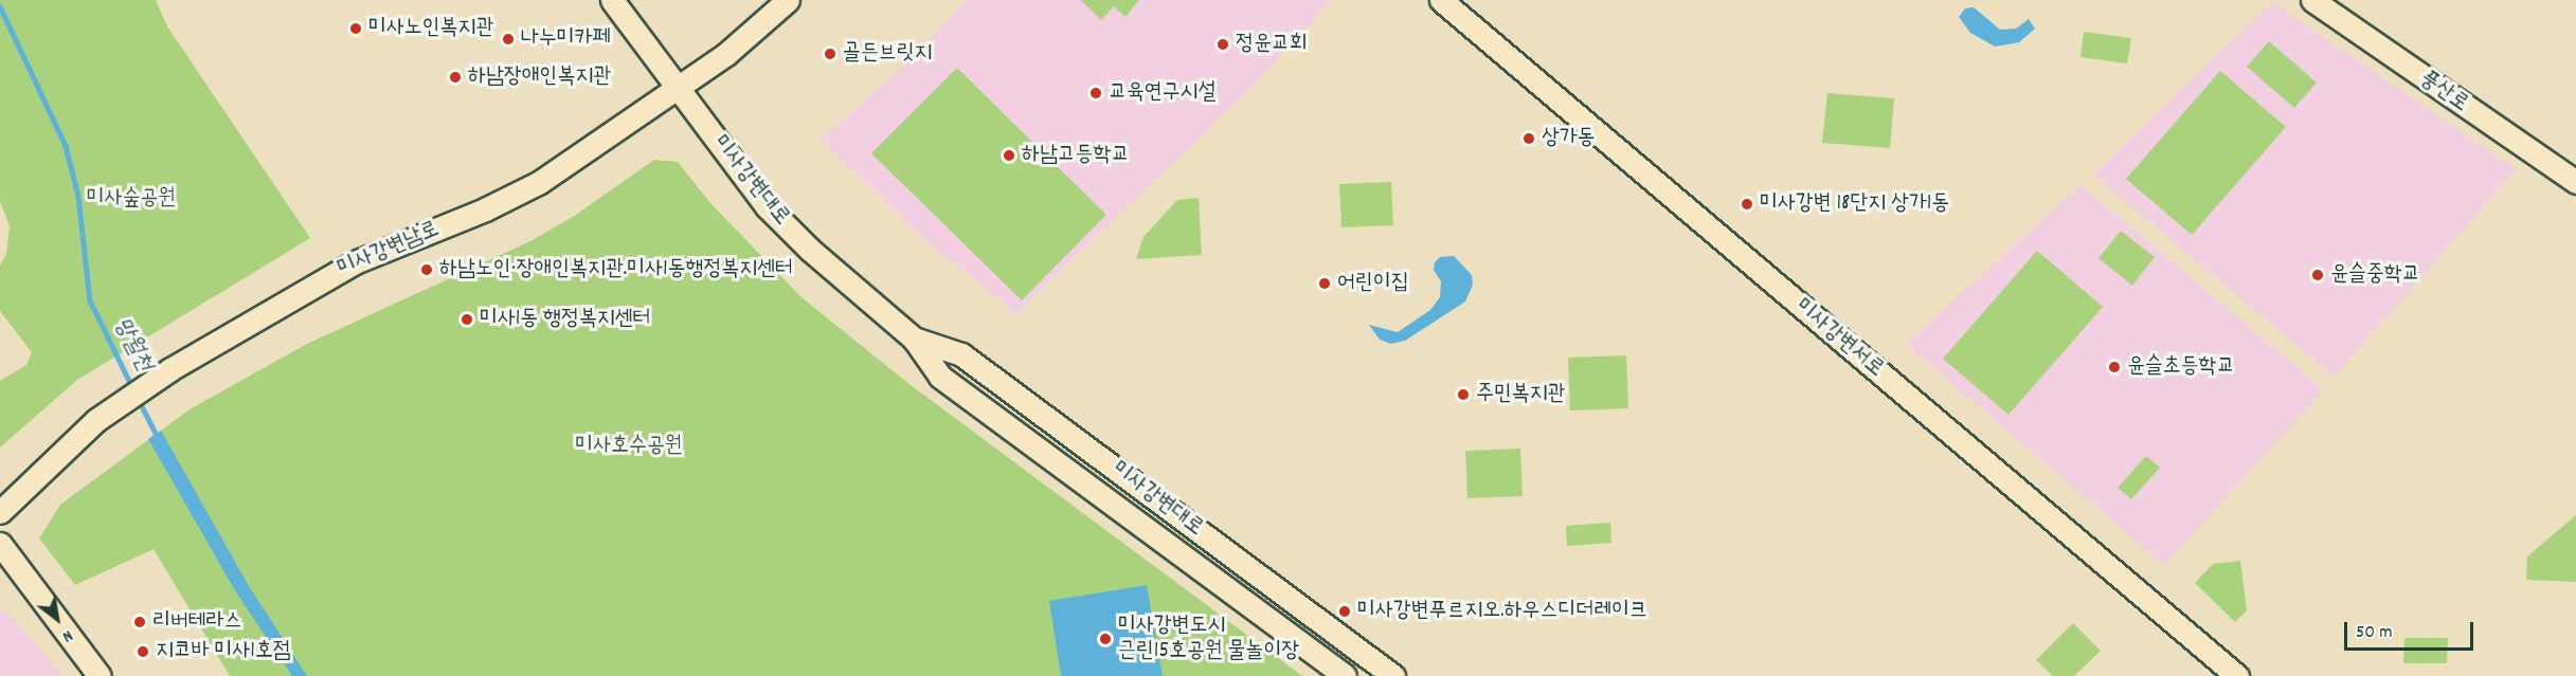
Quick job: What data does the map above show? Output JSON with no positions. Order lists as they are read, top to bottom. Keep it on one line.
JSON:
{"streets":{"main road":["풍산로","미사강변대로","미사강변남로","미사강변서로"]},"crossings":[["미사강변대로","미사강변남로"]],"water":["망월천"],"parks":["미사숲공원","미사호수공원"],"places":["미사노인복지관","나누미카페","정윤교회","골든브릿지","하남장애인복지관","교육연구시설","상가동","하남고등학교","미사강변 18단지 상가1동","하남노인·장애인복지관.미사1동행정복지센터","윤슬중학교","어린이집","미사1동 행정복지센터","윤슬초등학교","주민복지관","미사강변푸르지오.하우스디더레이크","리버테라스","미사강변도시 근린15호공원 물놀이장","지코바 미사1호점"],"scale_bar":"50 m","north":"bottom right"}
